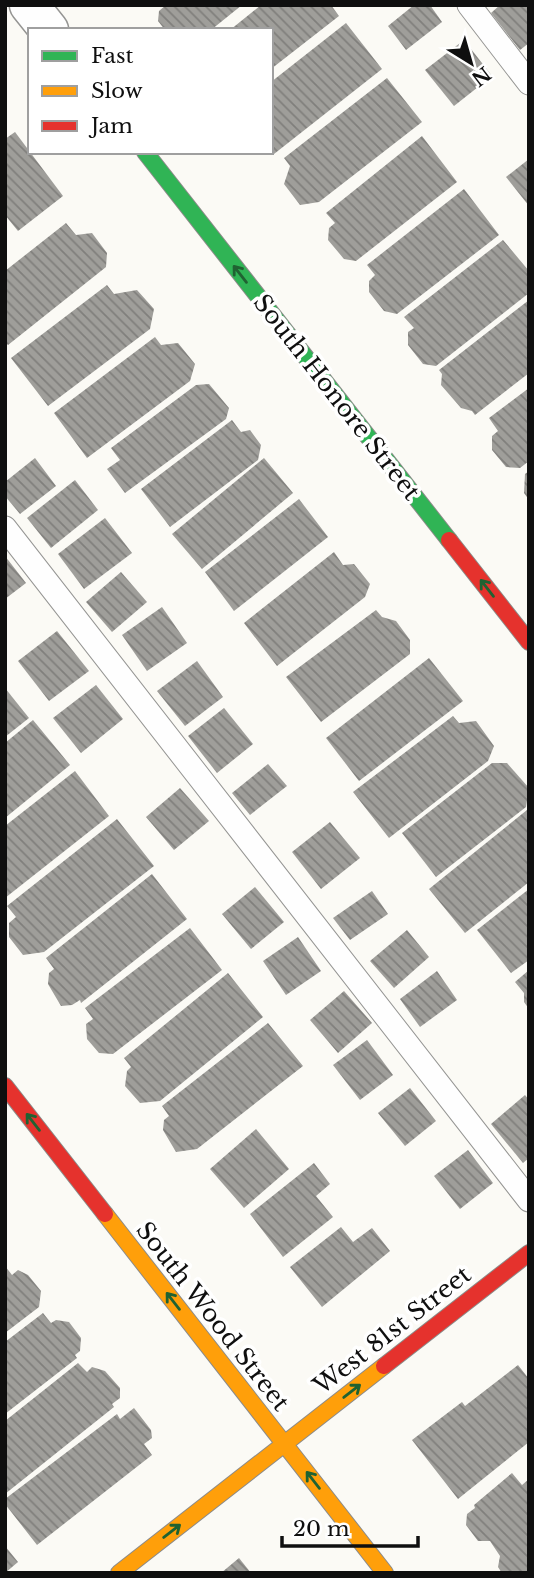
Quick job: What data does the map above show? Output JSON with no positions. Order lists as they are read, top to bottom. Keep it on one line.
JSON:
{"streets":{"street":["South Honore Street","South Wood Street","West 81st Street"]},"crossings":[["South Wood Street","West 81st Street"]],"one_way":["South Honore Street","South Wood Street","West 81st Street"],"legend":["Fast","Slow","Jam"],"scale_bar":"20 m","north":"bottom right"}
